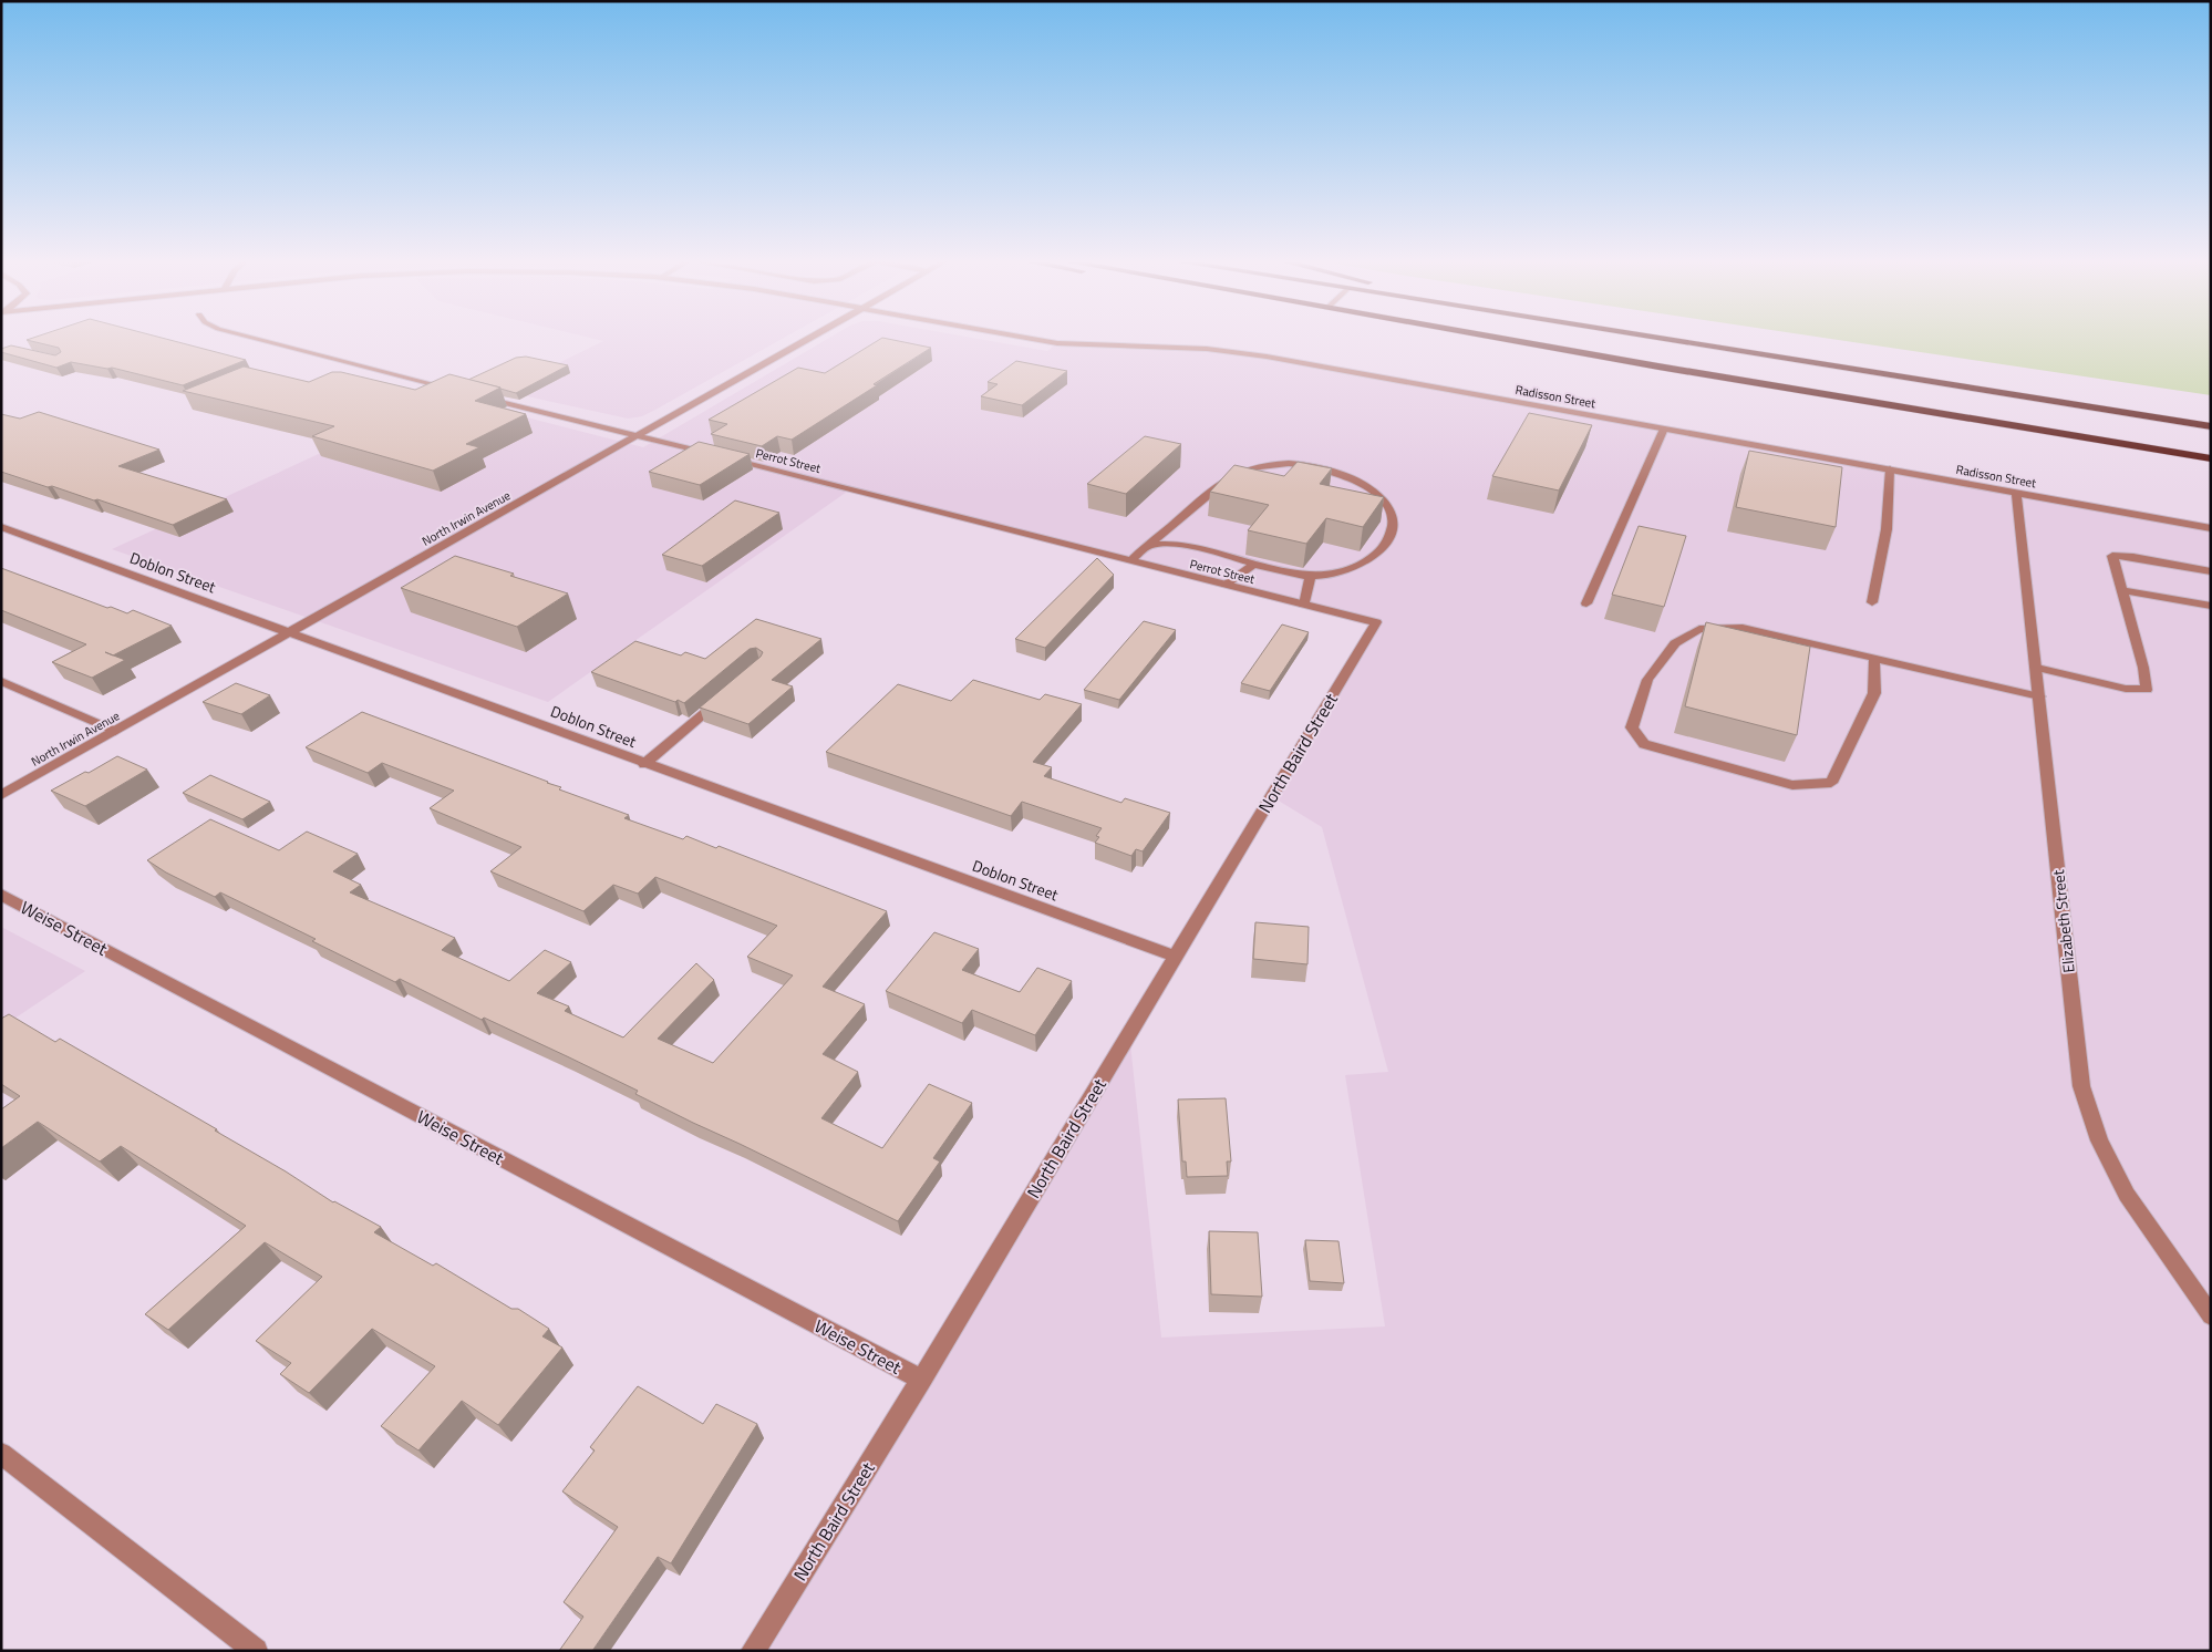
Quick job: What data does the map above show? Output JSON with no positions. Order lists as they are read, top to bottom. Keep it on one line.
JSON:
{"streets":{"street":["Radisson Street","Perrot Street","North Irwin Avenue","Doblon Street","North Baird Street","Elizabeth Street","Weise Street"]},"crossings":[["Radisson Street","Elizabeth Street"],["Perrot Street","North Baird Street"],["North Irwin Avenue","Doblon Street"],["Doblon Street","North Baird Street"],["North Baird Street","Weise Street"]]}
